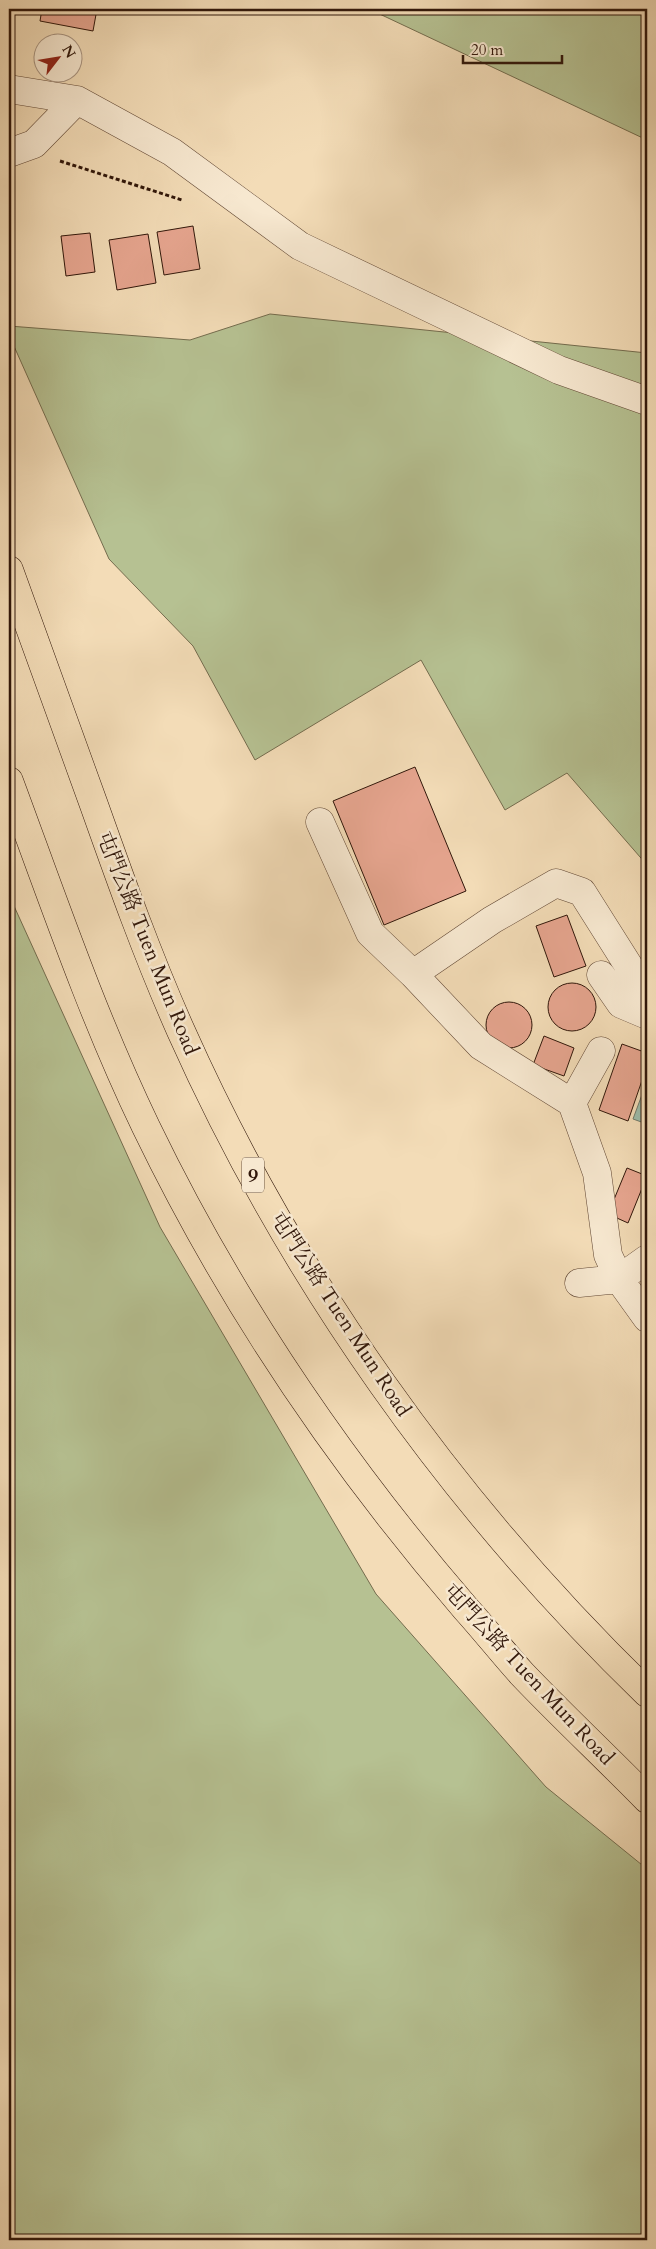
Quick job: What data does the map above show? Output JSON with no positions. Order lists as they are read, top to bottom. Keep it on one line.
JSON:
{"streets":{"highway":["屯門公路 Tuen Mun Road","9"]},"scale_bar":"20 m","north":"top right"}
